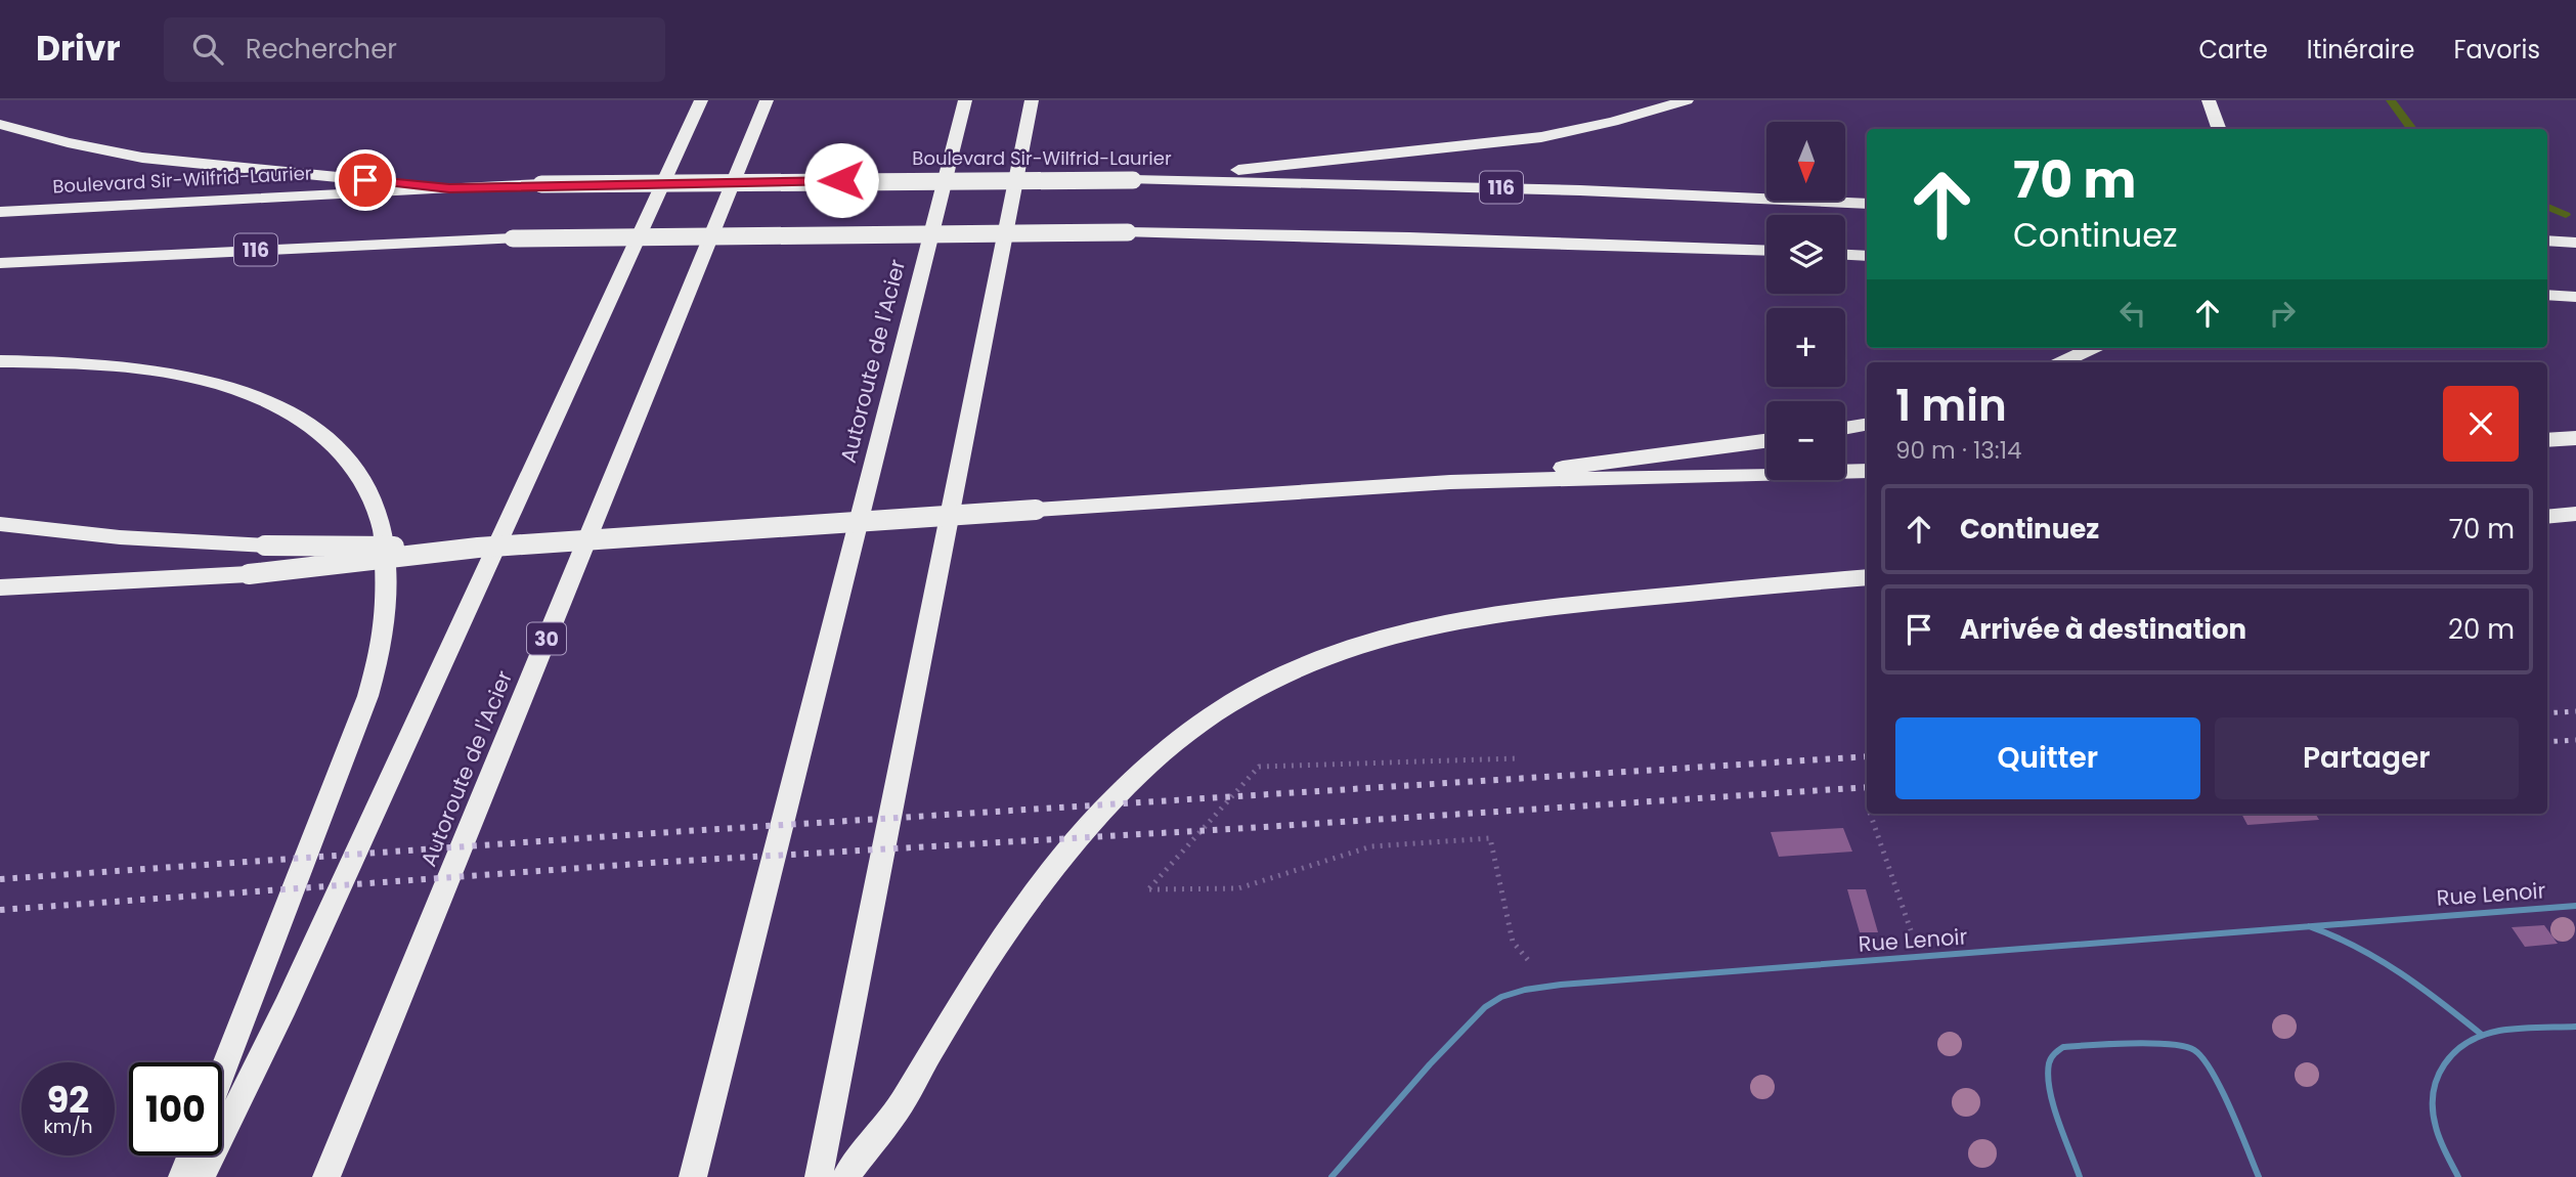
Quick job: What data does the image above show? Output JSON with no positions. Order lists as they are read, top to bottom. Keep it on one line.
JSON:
{"streets":{"highway":["Boulevard Sir-Wilfrid-Laurier","116","Autoroute de l'Acier","30"],"lane":["Rue Lenoir"]},"north":"bottom","page":{"header":"Drivr","search":"Rechercher","nav":["Carte","Itinéraire","Favoris"],"map_buttons":["+","−"],"turn":["70 m","Continuez"],"heading":["1 min","90 m · 13:14"],"list":[{"name":"Continuez","value":"70 m"},{"name":"Arrivée à destination","value":"20 m"}],"buttons":["Quitter","Partager"],"speed":"92 km/h","limit":"100"}}
